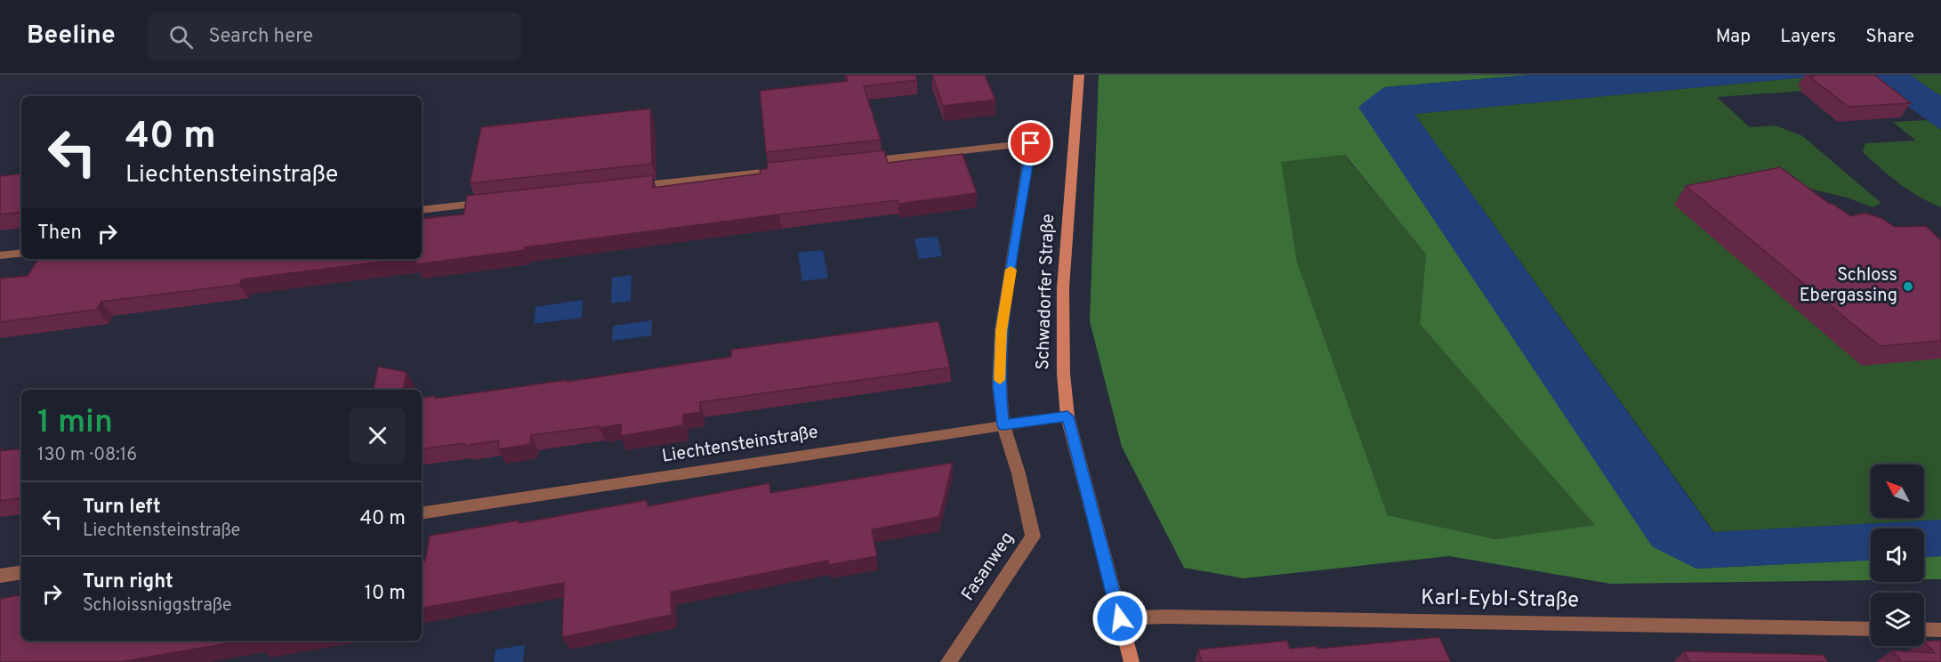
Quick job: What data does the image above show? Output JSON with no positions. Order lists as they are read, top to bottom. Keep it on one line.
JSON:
{"streets":{"main road":["Schwadorfer Straße"],"street":["Liechtensteinstraße","Fasanweg","Karl-Eybl-Straße"]},"crossings":[["Schwadorfer Straße","Liechtensteinstraße"],["Schwadorfer Straße","Karl-Eybl-Straße"],["Liechtensteinstraße","Fasanweg"]],"places":["Schloss Ebergassing"],"north":"top left","page":{"header":"Beeline","search":"Search here","nav":["Map","Layers","Share"],"turn":["40 m","Liechtensteinstraße"],"then":"Then","heading":["1 min","130 m · 08:16"],"list":[{"name":"Turn left","note":"Liechtensteinstraße","value":"40 m"},{"name":"Turn right","note":"Schloissniggstraße","value":"10 m"}]}}
